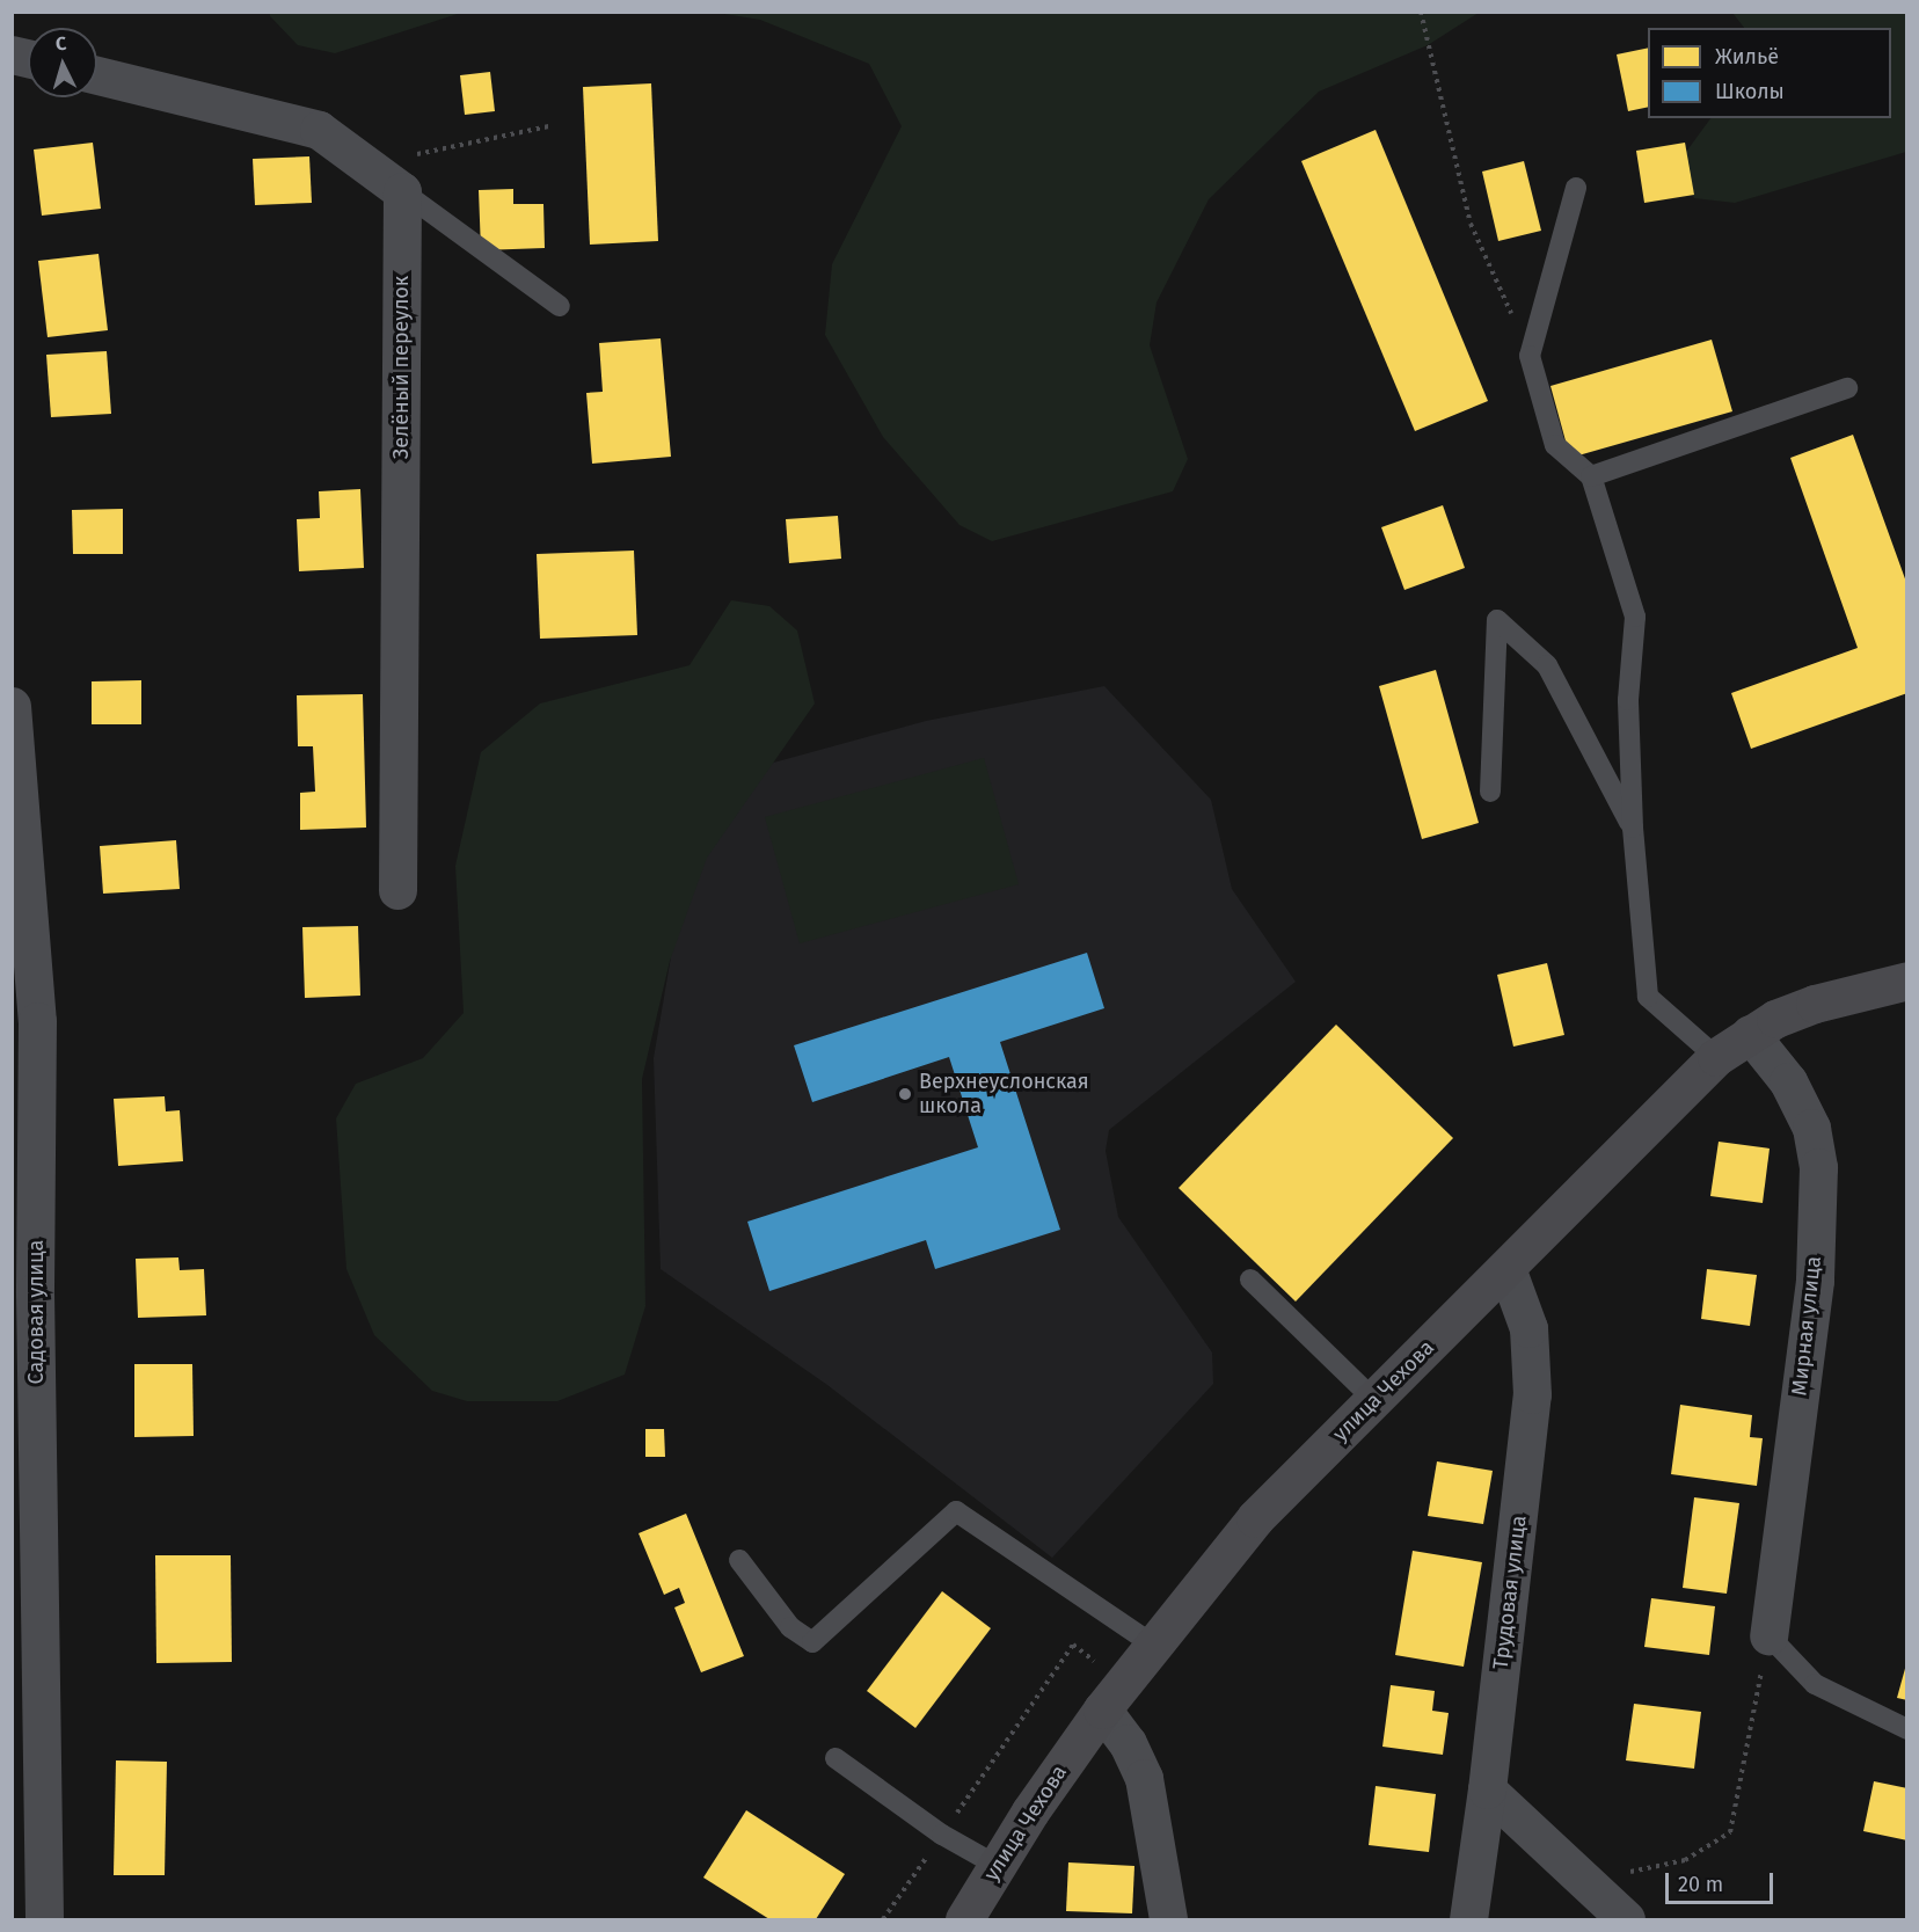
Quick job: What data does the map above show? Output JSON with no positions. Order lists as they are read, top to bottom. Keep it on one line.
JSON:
{"streets":{"street":["Зелёный переулок","Садовая улица","Мирная улица","улица Чехова","Трудовая улица"]},"crossings":[["Мирная улица","улица Чехова"],["улица Чехова","Трудовая улица"]],"places":["Верхнеуслонская школа"],"legend":["Жильё","Школы"],"scale_bar":"20 m","north":"top"}
